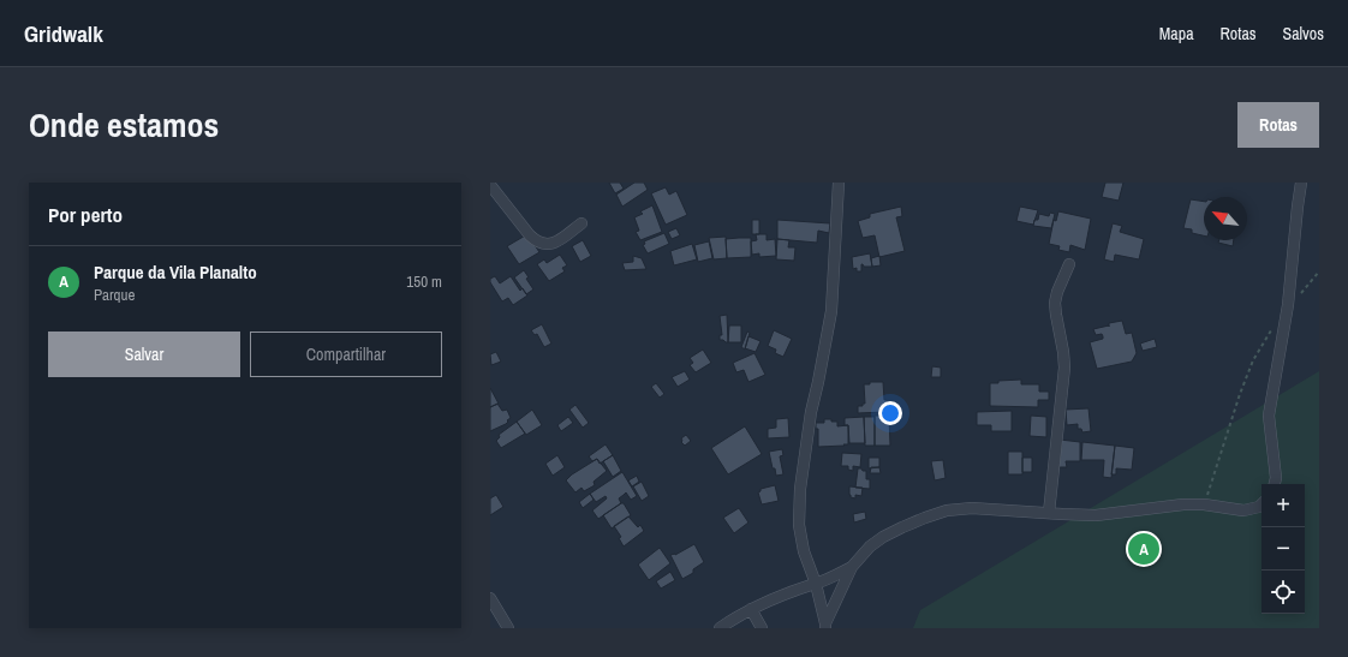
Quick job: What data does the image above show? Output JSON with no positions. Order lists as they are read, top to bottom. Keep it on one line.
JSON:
{"north":"top left","page":{"header":"Gridwalk","nav":["Mapa","Rotas","Salvos"],"title":"Onde estamos","buttons":["Rotas",["Salvar","Compartilhar"]],"heading":"Por perto","list":[{"mark":"A","name":"Parque da Vila Planalto","note":"Parque","value":"150 m"}],"map_buttons":["+","−"],"pins":"A"}}
